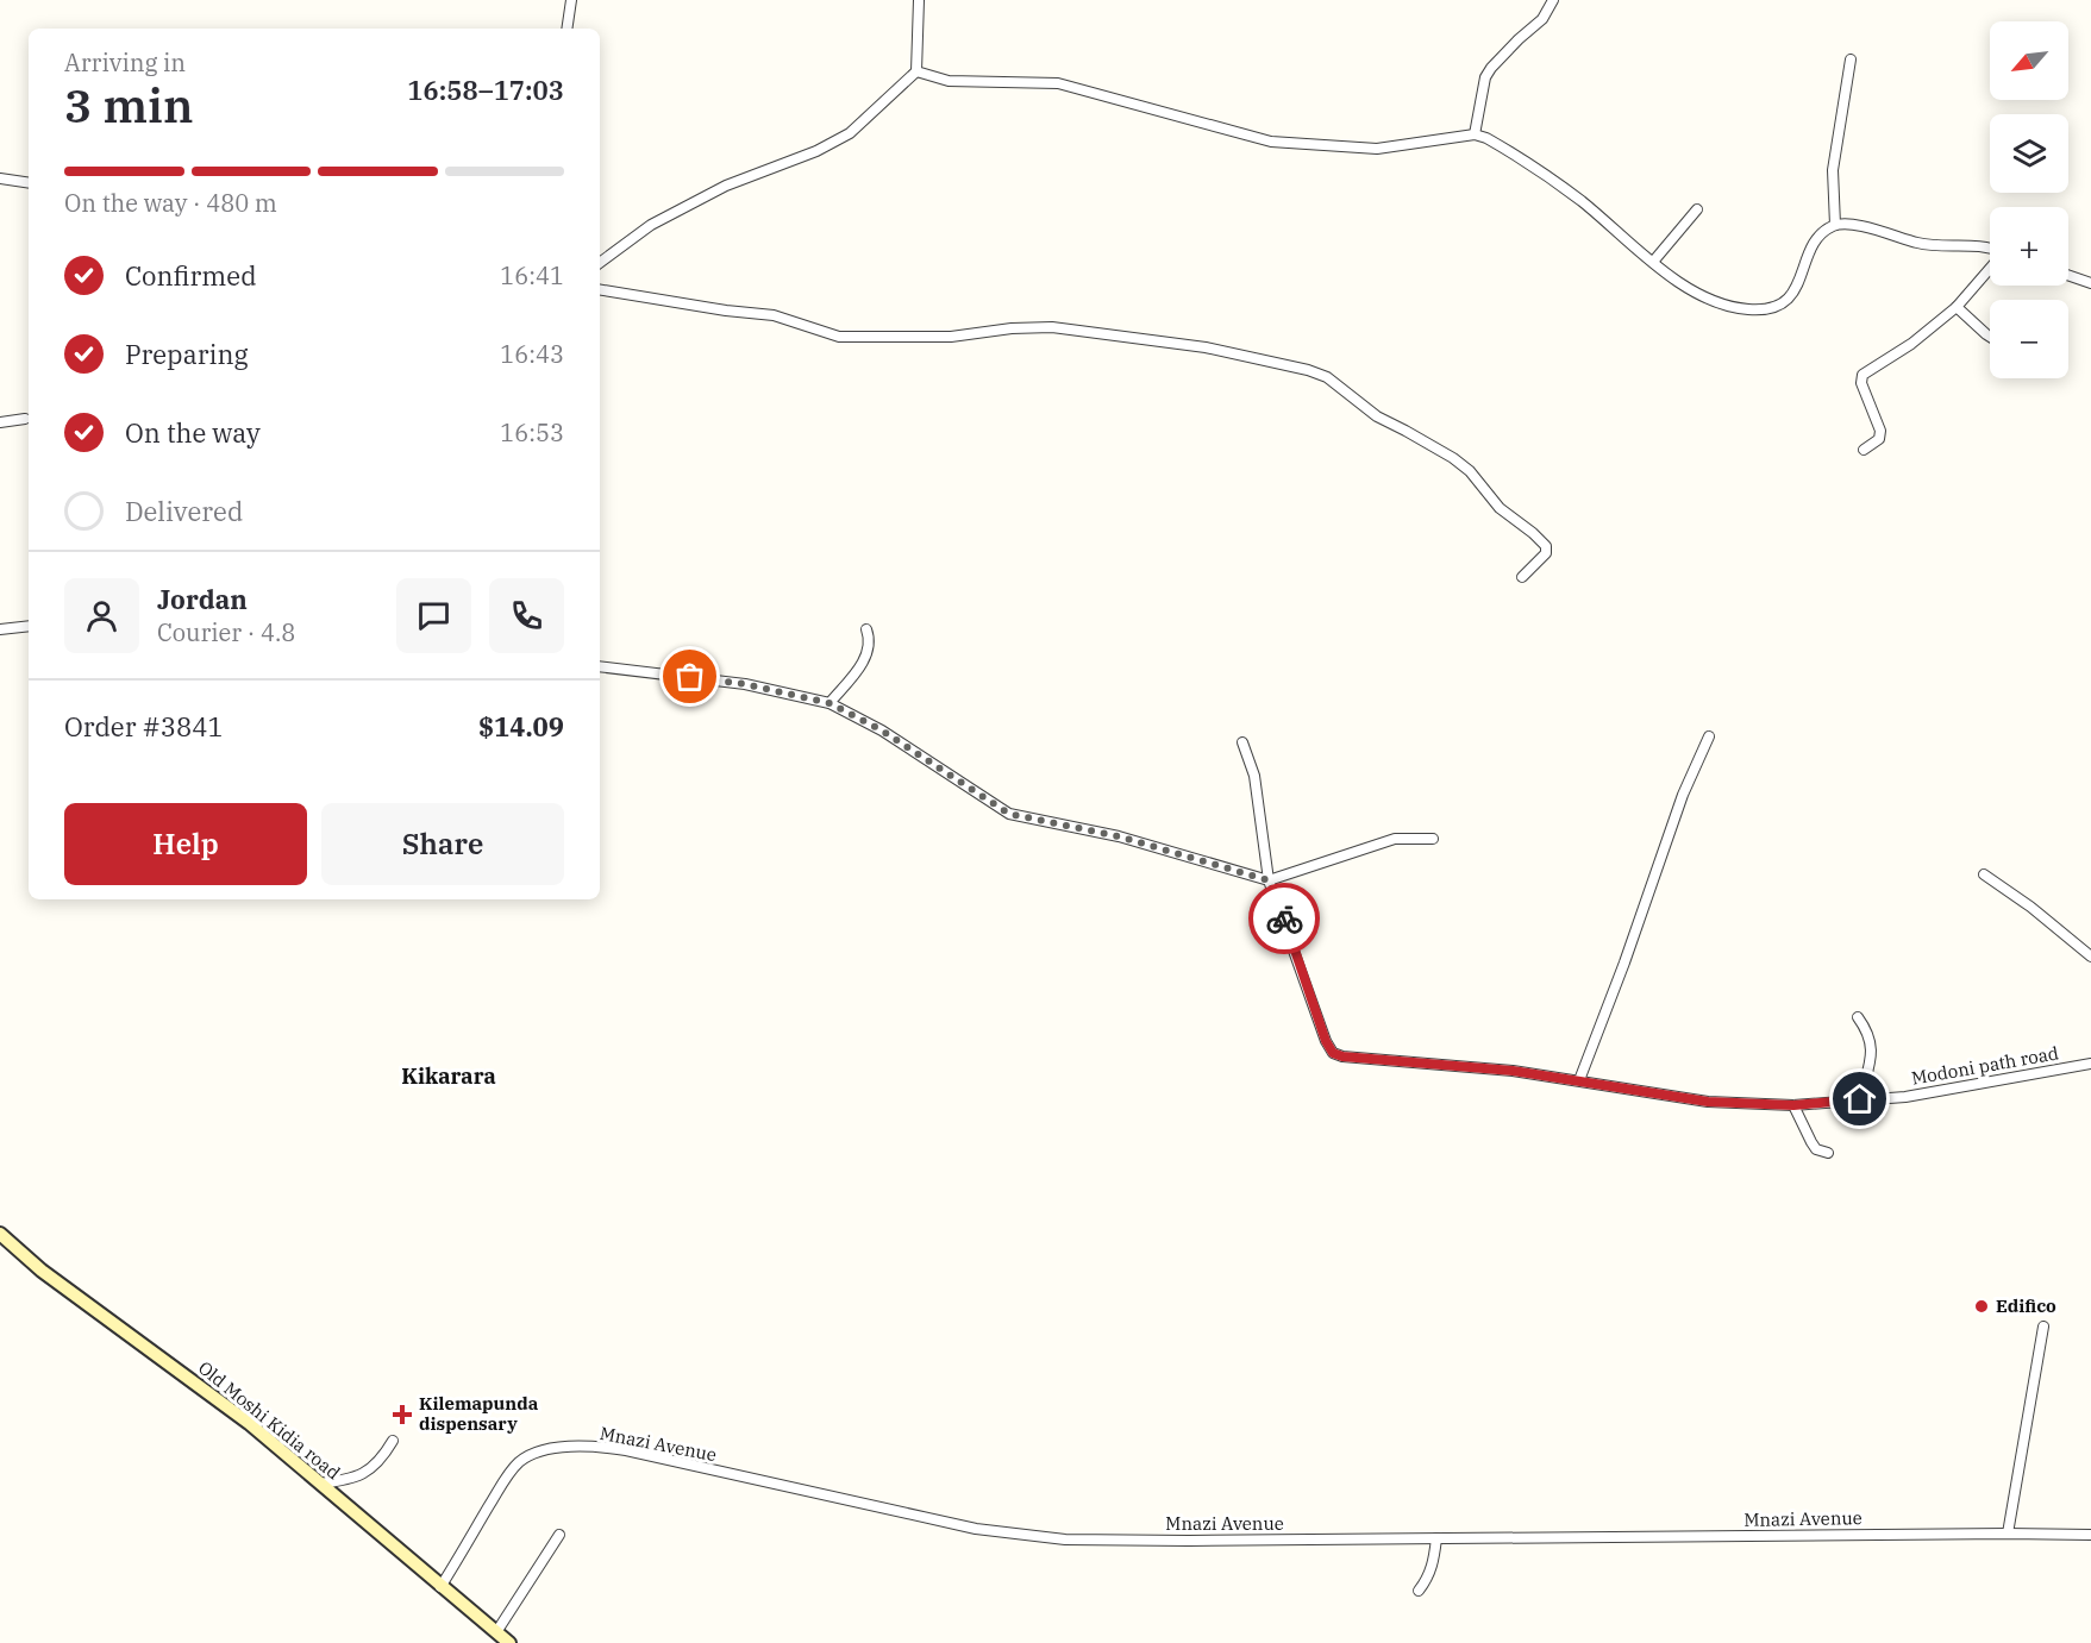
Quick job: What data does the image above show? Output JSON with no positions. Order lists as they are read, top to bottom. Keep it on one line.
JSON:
{"streets":{"street":["Modoni path road","Old Moshi Kidia road","Mnazi Avenue"]},"crossings":[["Old Moshi Kidia road","Mnazi Avenue"]],"districts":["Kikarara"],"places":{"other":["Edifico"],"health":["Kilemapunda dispensary"]},"north":"bottom left","page":{"map_buttons":["+","−"],"heading":["3 min","Arriving in","16:58–17:03"],"panel":["Jordan","Courier · 4.8","Order #3841","$14.09"],"bar":"On the way · 480 m","list":[["Confirmed","16:41"],["Preparing","16:43"],["On the way","16:53"],"Delivered"],"buttons":["Help","Share"]}}
